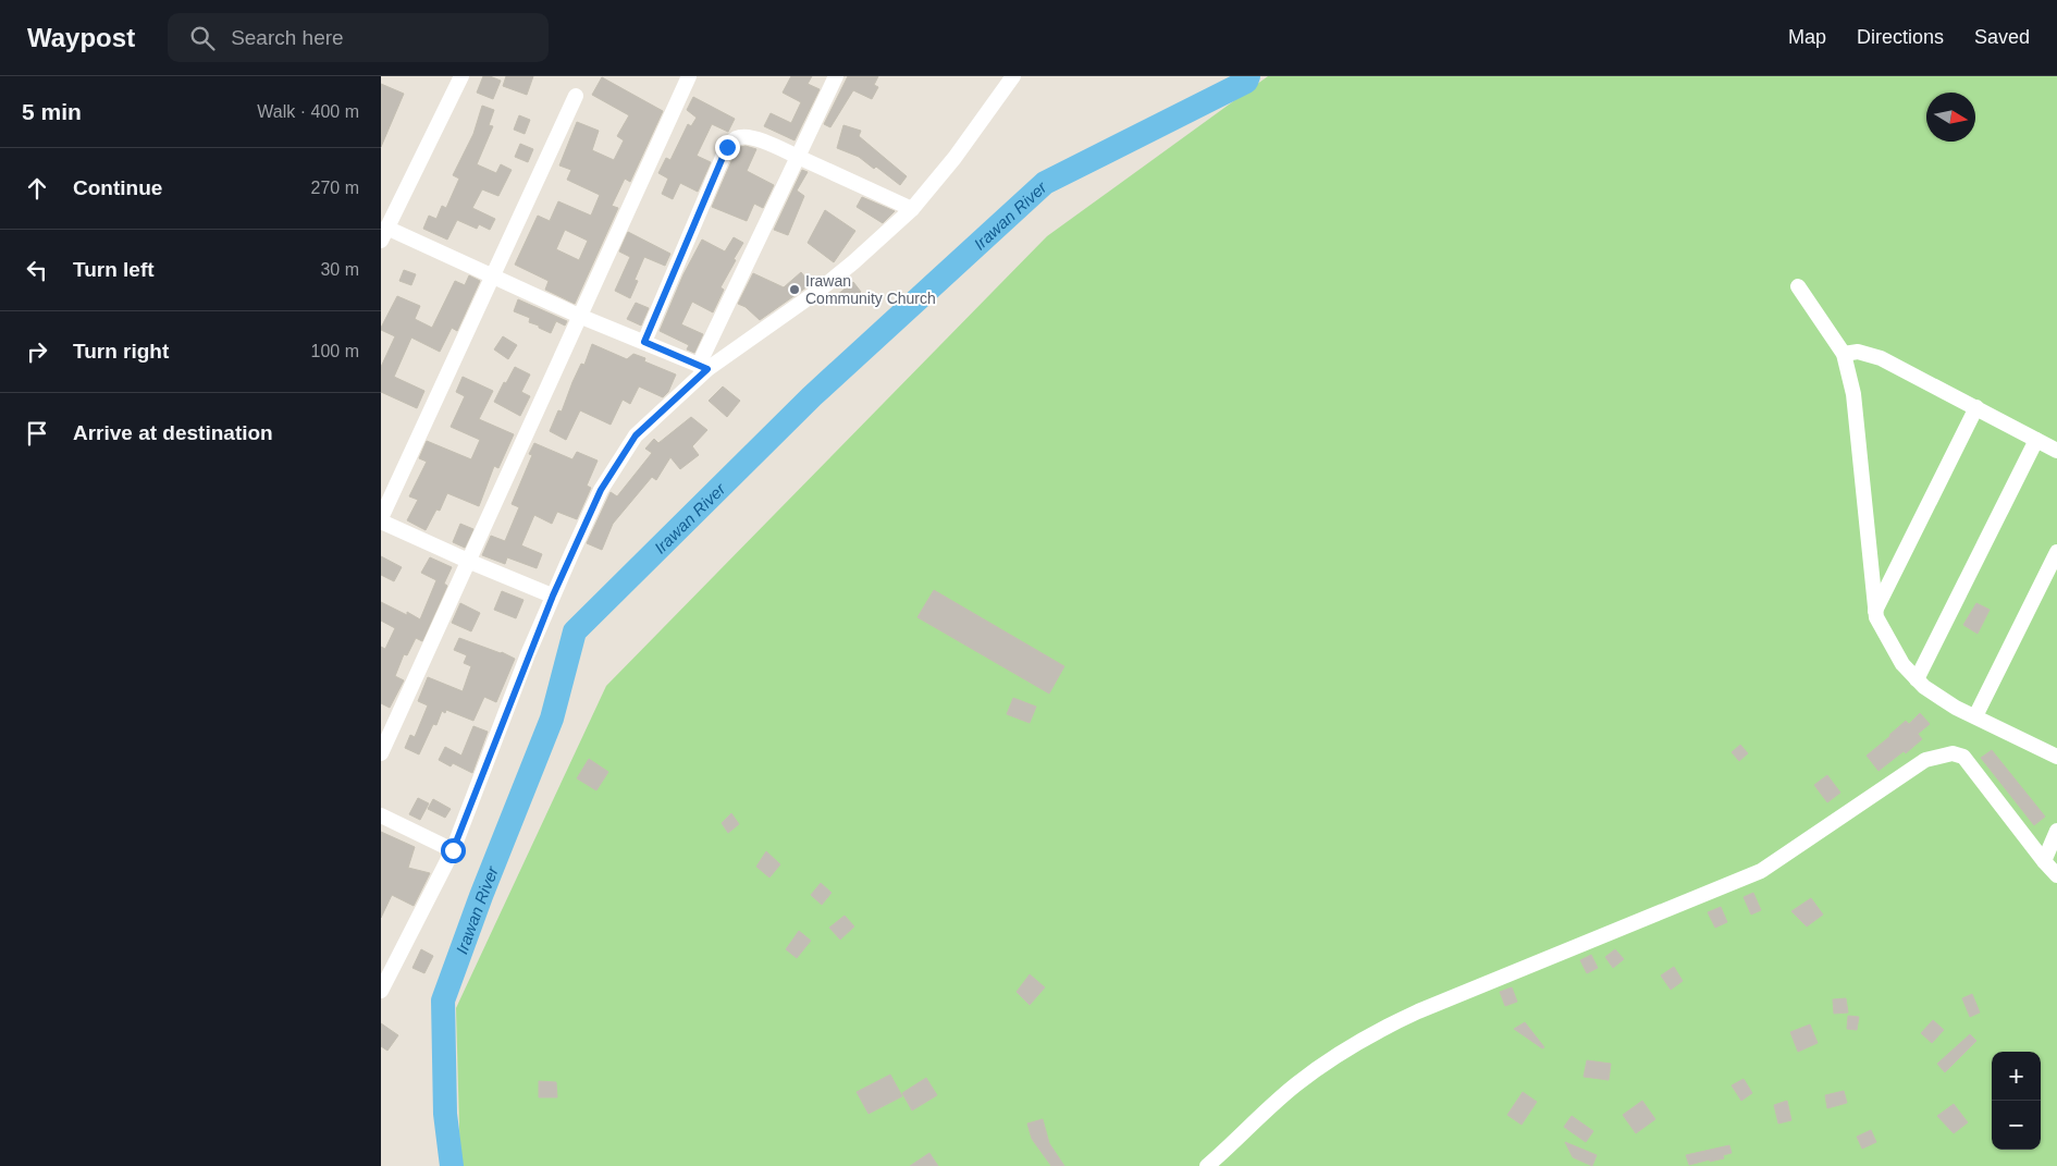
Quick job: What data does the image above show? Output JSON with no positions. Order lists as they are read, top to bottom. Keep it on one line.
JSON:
{"water":["Irawan River"],"places":["Irawan Community Church"],"north":"right","page":{"header":"Waypost","search":"Search here","nav":["Map","Directions","Saved"],"heading":["5 min","Walk · 400 m"],"list":[["Continue","270 m"],["Turn left","30 m"],["Turn right","100 m"],"Arrive at destination"],"map_buttons":["+","−"]}}
